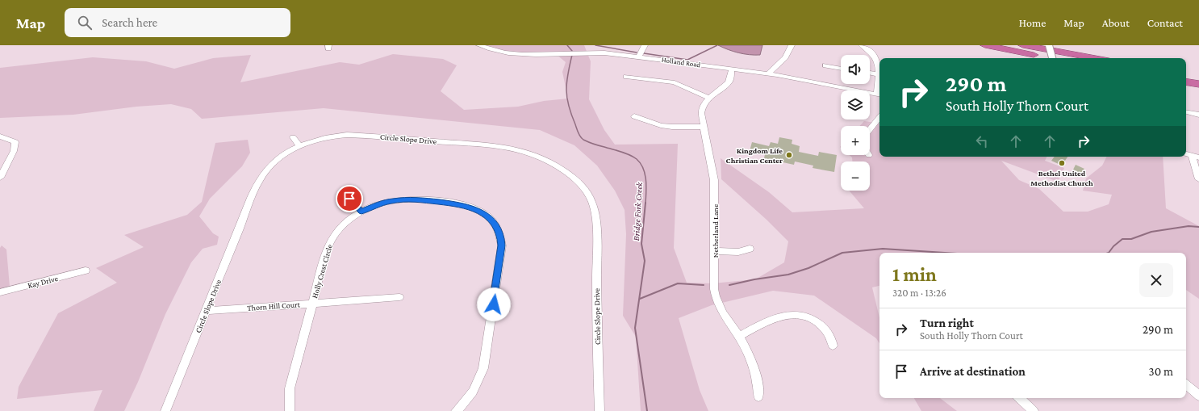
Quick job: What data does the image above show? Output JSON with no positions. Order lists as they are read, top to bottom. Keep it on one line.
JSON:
{"streets":{"street":["Holland Road","Circle Slope Drive","Netherland Lane","Holly Crest Circle","Kay Drive","Thorn Hill Court"]},"crossings":[["Holland Road","Netherland Lane"],["Circle Slope Drive","Thorn Hill Court"],["Holly Crest Circle","Thorn Hill Court"]],"water":["Bridge Fork Creek"],"places":["Kingdom Life Christian Center","Bethel United Methodist Church"],"page":{"header":"Map","search":"Search here","nav":["Home","Map","About","Contact"],"map_buttons":["+","−"],"turn":["290 m","South Holly Thorn Court"],"heading":["1 min","320 m · 13:26"],"list":[{"name":"Turn right","note":"South Holly Thorn Court","value":"290 m"},{"name":"Arrive at destination","value":"30 m"}]}}
